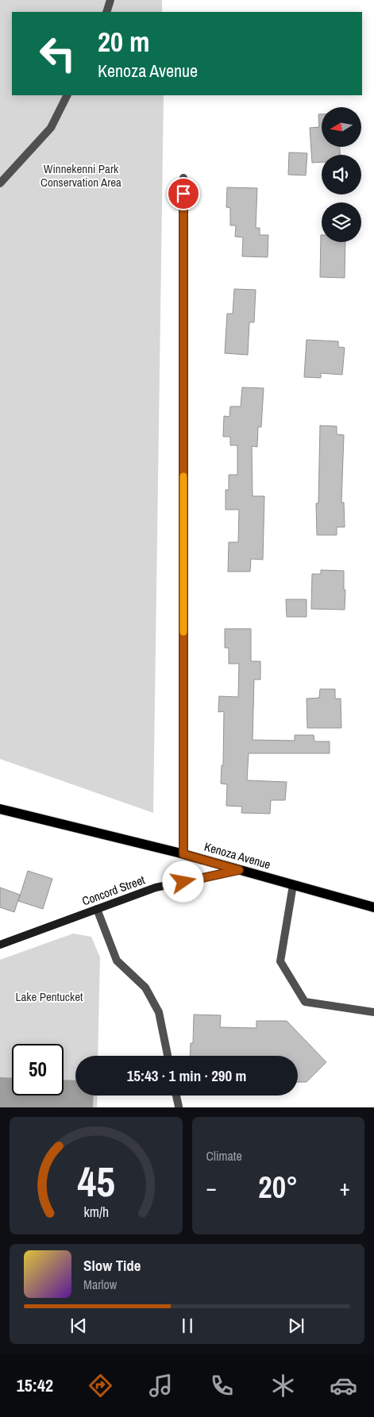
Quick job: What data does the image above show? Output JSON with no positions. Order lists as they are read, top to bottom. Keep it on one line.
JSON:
{"streets":{"main road":["Kenoza Avenue","Concord Street"]},"crossings":[["Kenoza Avenue","Concord Street"]],"parks":["Winnekenni Park Conservation Area","Lake Pentucket"],"north":"left","page":{"turn":["20 m","Kenoza Avenue"],"limit":"50","trip":"15:43 · 1 min · 290 m","tile":"Climate","heat":["−","20°","+"],"song":["Slow Tide","Marlow"],"tabs":"15:42","gauge":["45","km/h"]}}
